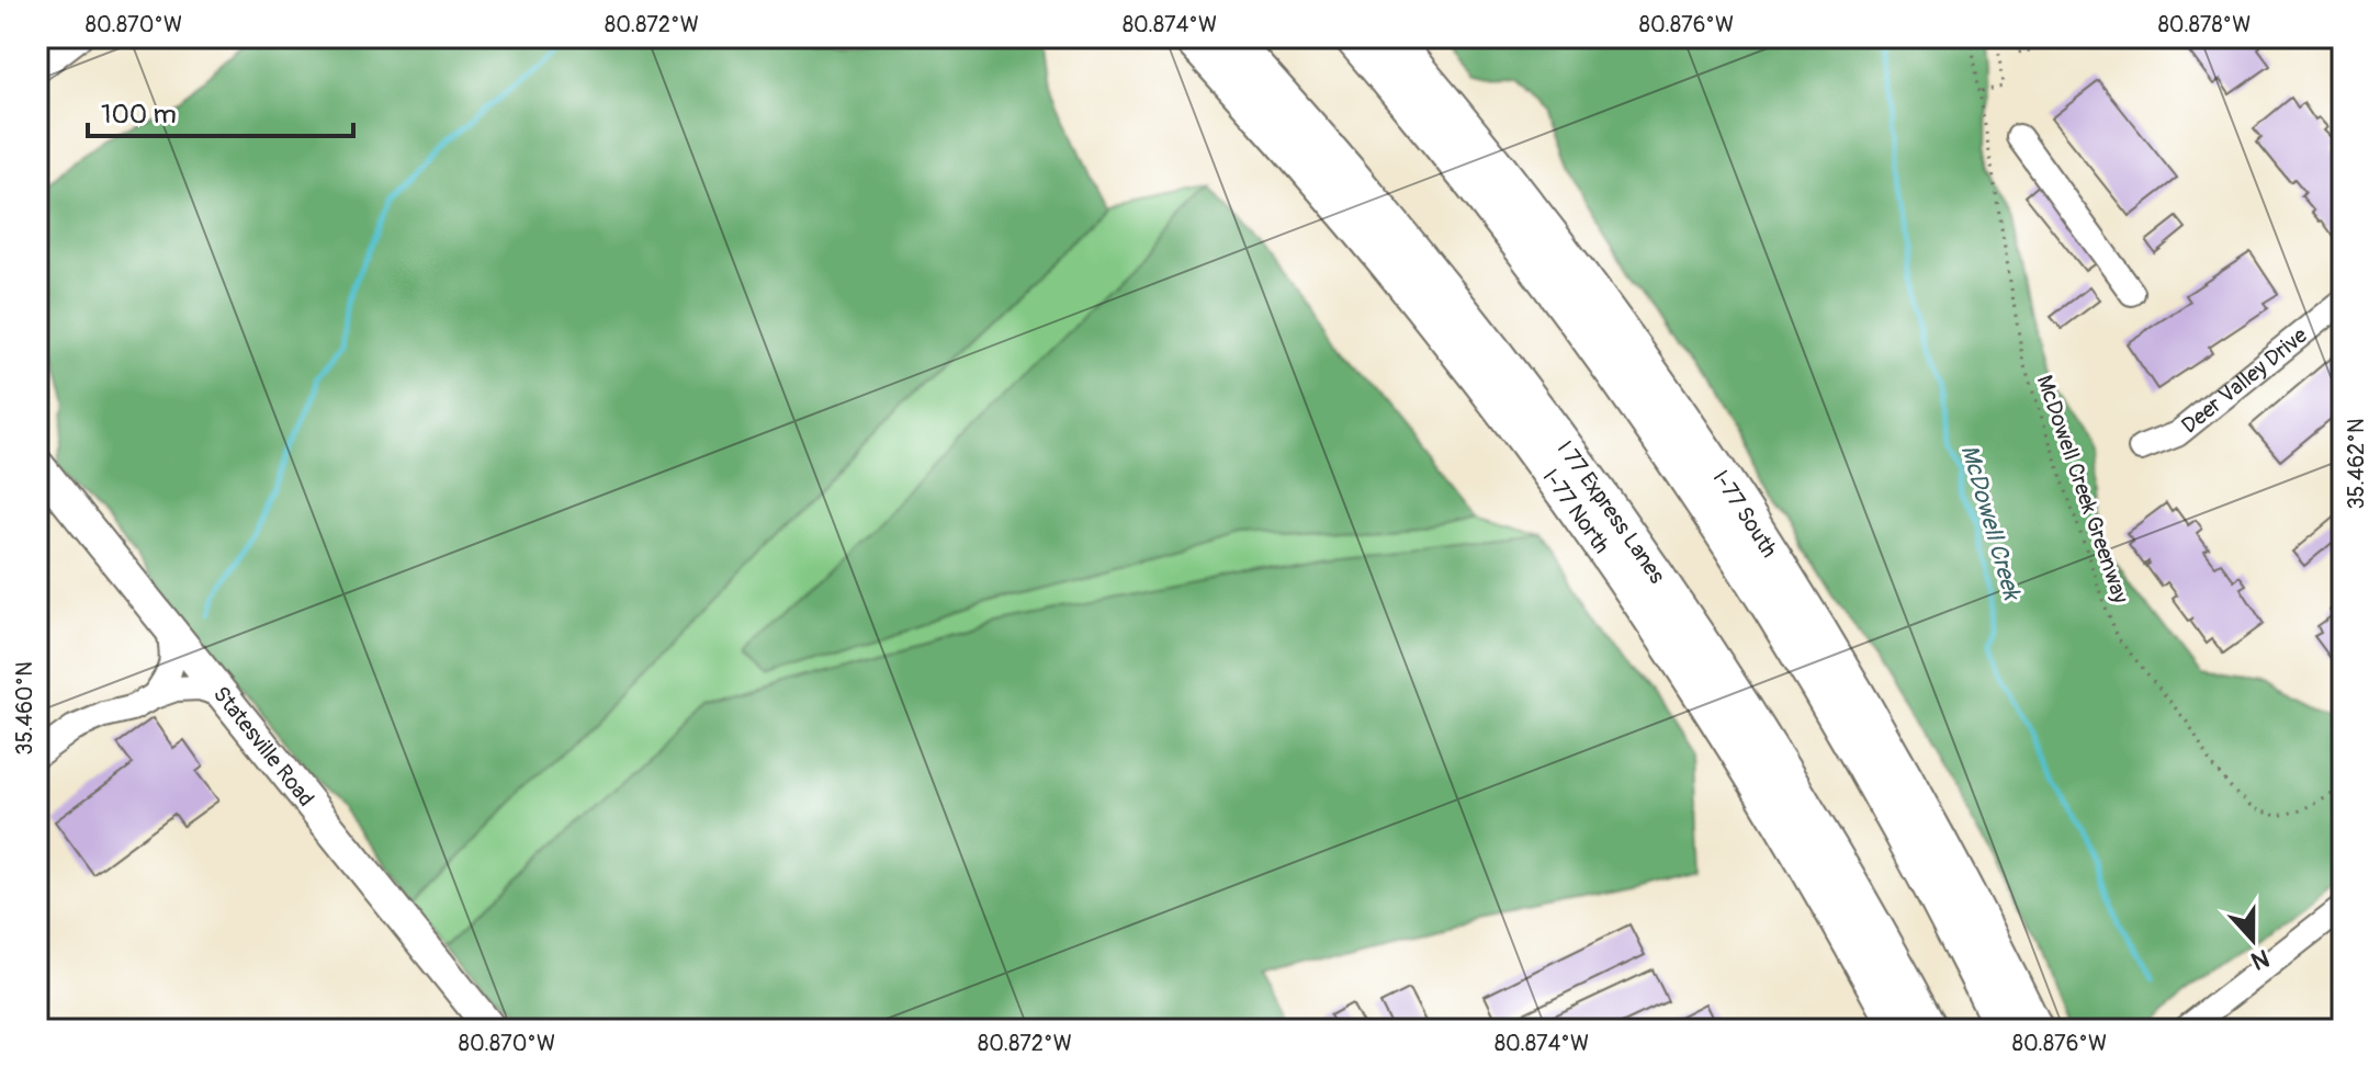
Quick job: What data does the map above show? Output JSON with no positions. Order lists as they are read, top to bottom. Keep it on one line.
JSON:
{"streets":{"highway":["I-77 North","I 77 Express Lanes","I-77 South"],"main road":["Statesville Road"],"street":["Deer Valley Drive"],"path":["McDowell Creek Greenway"]},"water":["McDowell Creek"],"scale_bar":"100 m","north":"bottom","coordinates":["80.870°W","80.872°W","80.874°W","80.876°W","80.878°W","35.462°N","35.460°N"]}
